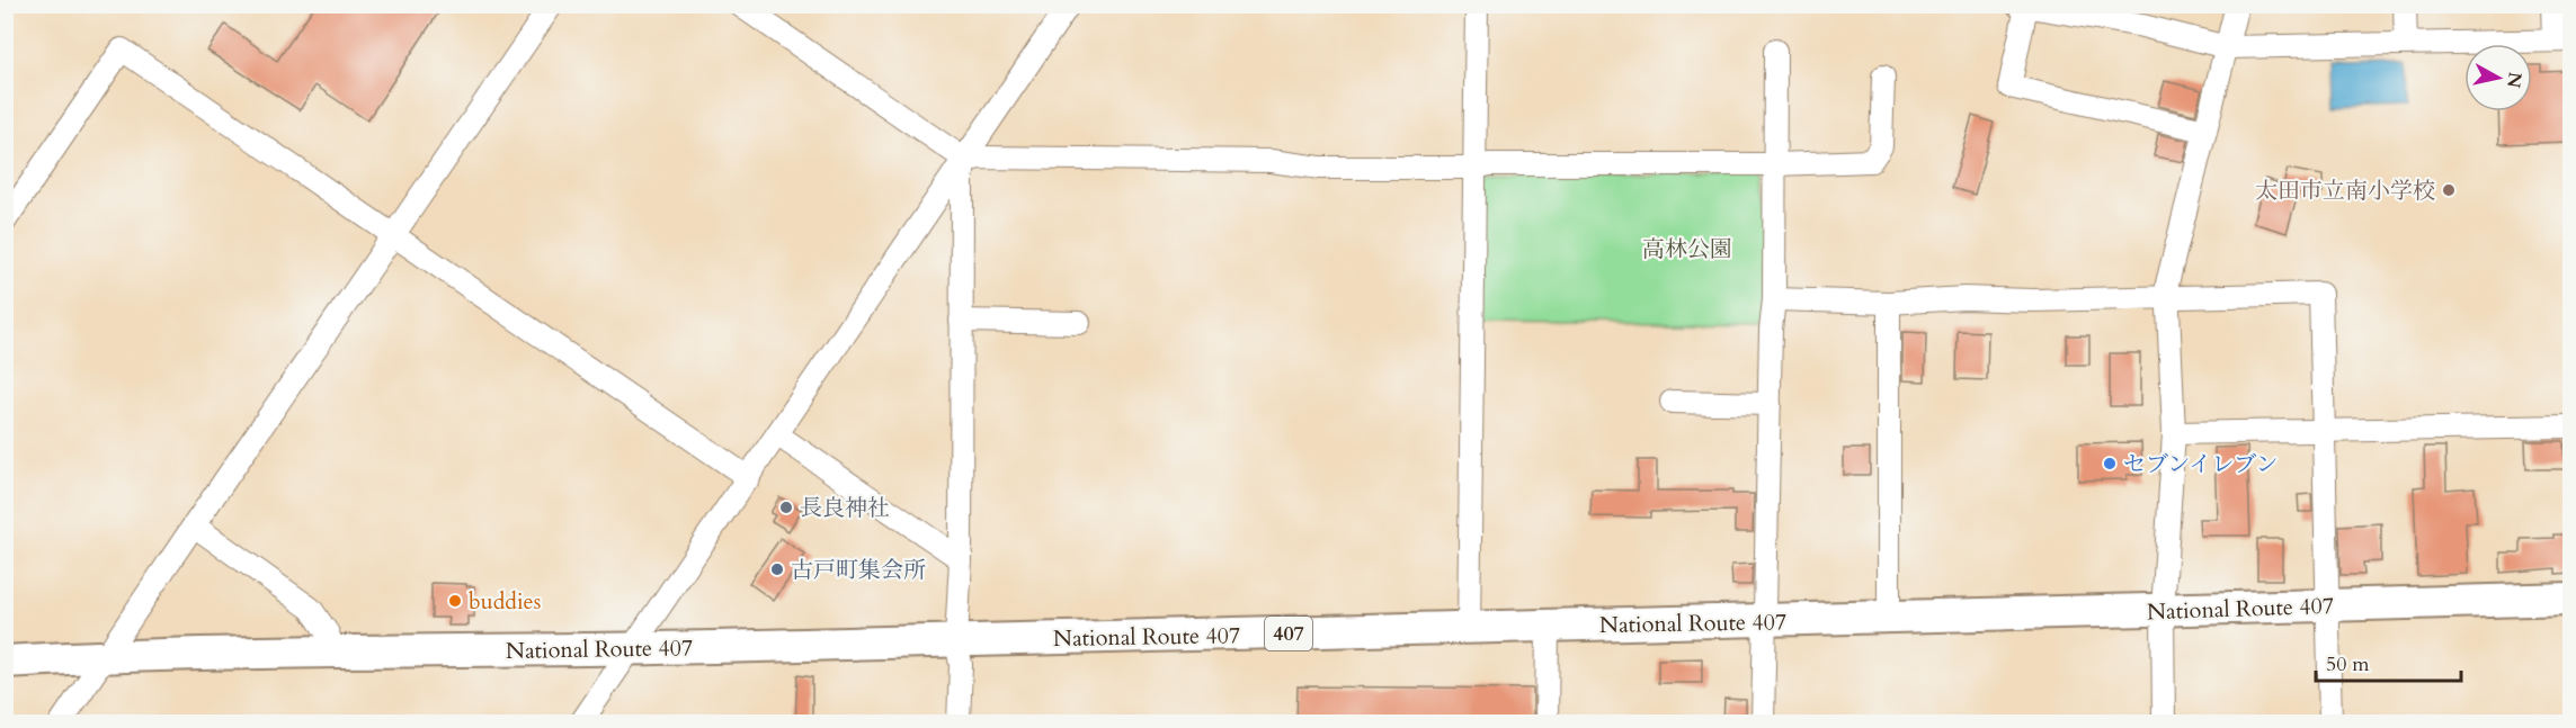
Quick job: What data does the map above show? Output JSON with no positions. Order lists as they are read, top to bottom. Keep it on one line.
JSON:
{"streets":{"highway":["National Route 407","407"]},"parks":["高林公園"],"places":["太田市立南小学校","セブンイレブン","長良神社","古戸町集会所","buddies"],"scale_bar":"50 m","north":"right"}
